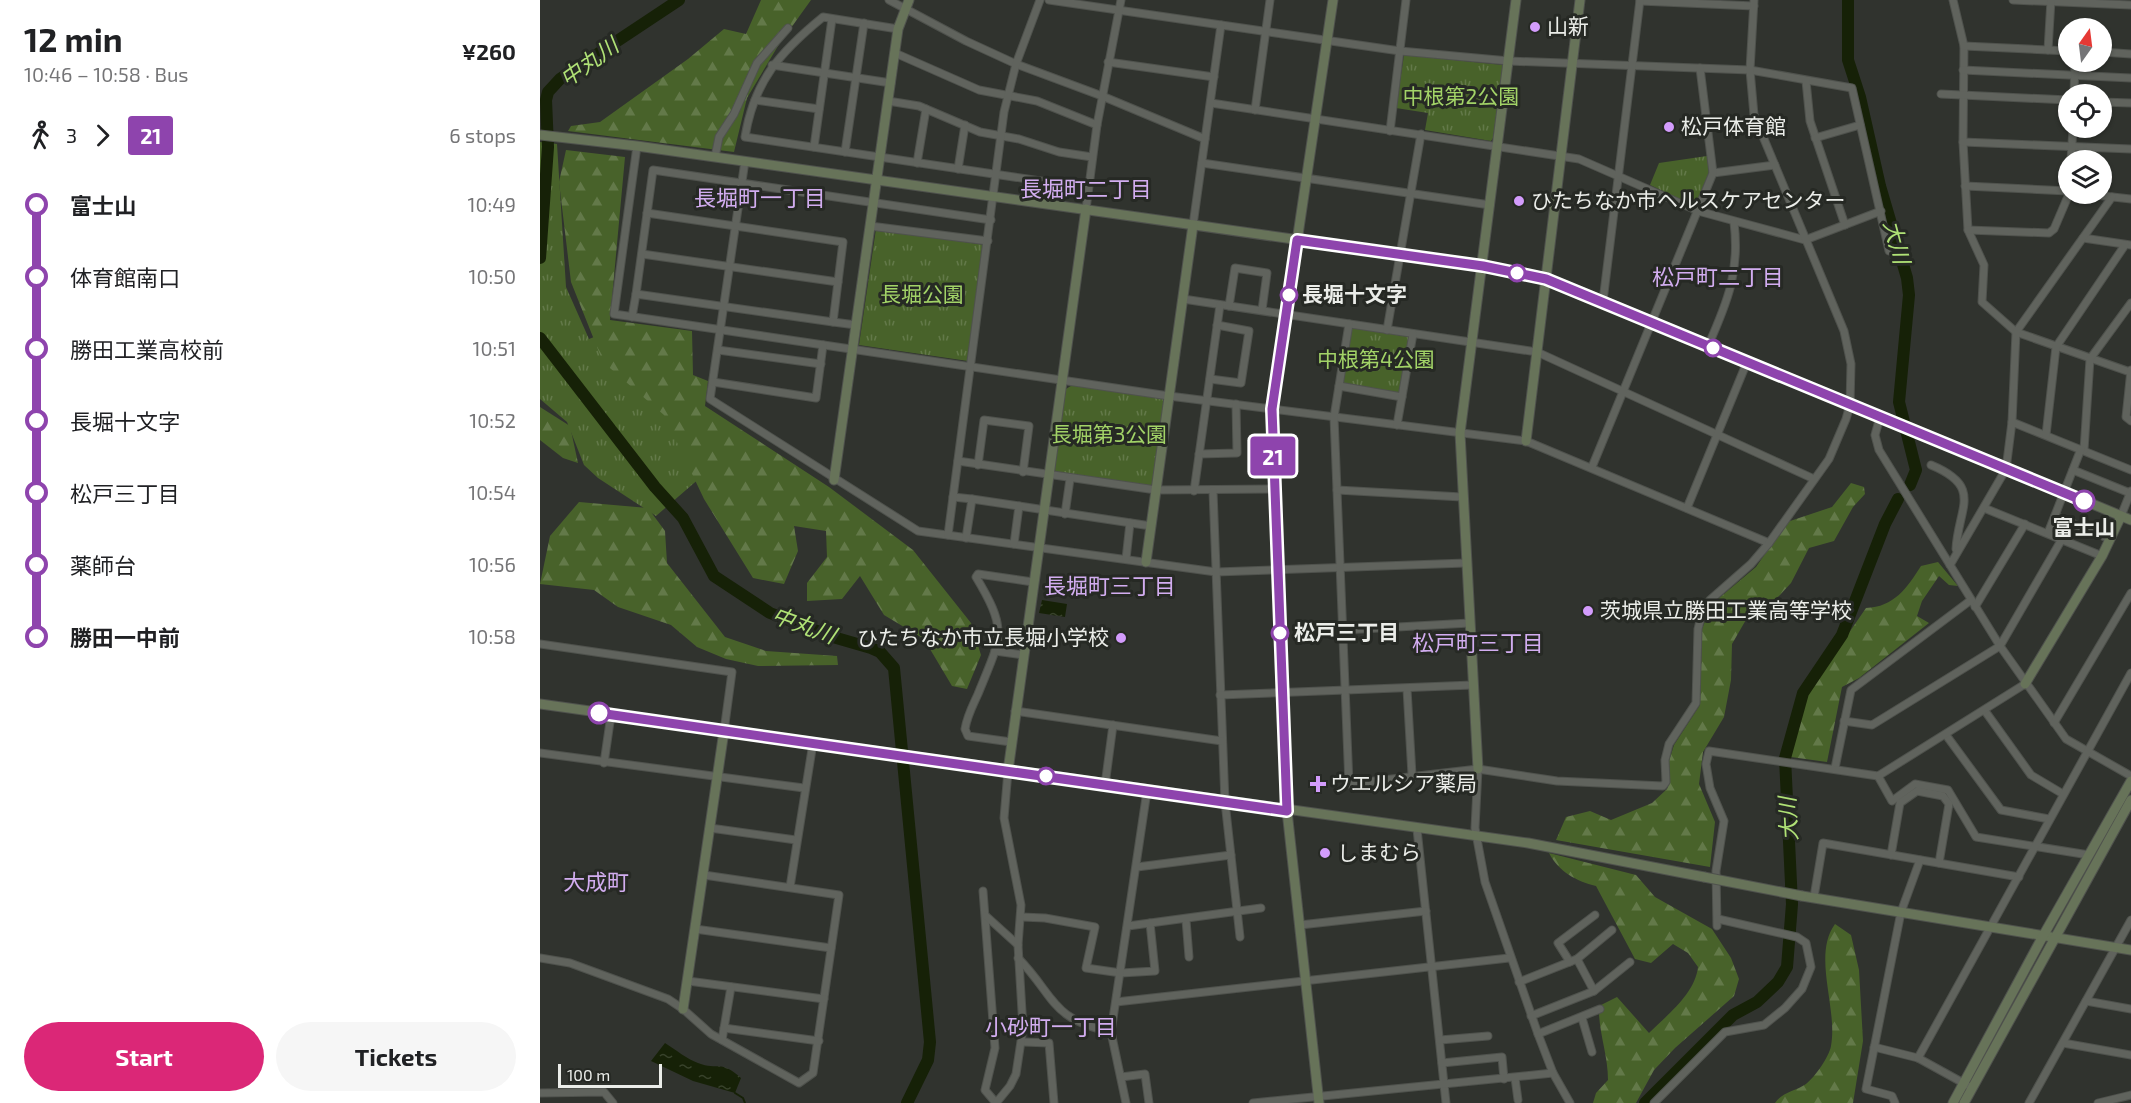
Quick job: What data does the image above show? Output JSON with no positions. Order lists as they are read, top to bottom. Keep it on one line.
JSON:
{"districts":["長堀町二丁目","長堀町一丁目","松戸町二丁目","長堀町三丁目","松戸町三丁目","大成町","小砂町一丁目"],"water":["中丸川","大川"],"parks":["中根第2公園","長堀公園","中根第4公園","長堀第3公園"],"places":{"other":["山新","松戸体育館","ひたちなか市ヘルスケアセンター","長堀十文字","富士山","茨城県立勝田工業高等学校","松戸三丁目","ひたちなか市立長堀小学校","しまむら"],"health":["ウエルシア薬局"]},"lines":["bus line 21"],"scale_bar":"100 m","north":"top","page":{"heading":["12 min","10:46 – 10:58 · Bus","¥260"],"on_map":"21","legs":["3","21","6 stops"],"list":[{"name":"富士山","value":"10:49"},{"name":"体育館南口","value":"10:50"},{"name":"勝田工業高校前","value":"10:51"},{"name":"長堀十文字","value":"10:52"},{"name":"松戸三丁目","value":"10:54"},{"name":"薬師台","value":"10:56"},{"name":"勝田一中前","value":"10:58"}],"buttons":["Start","Tickets"],"scale":"100 m"}}
